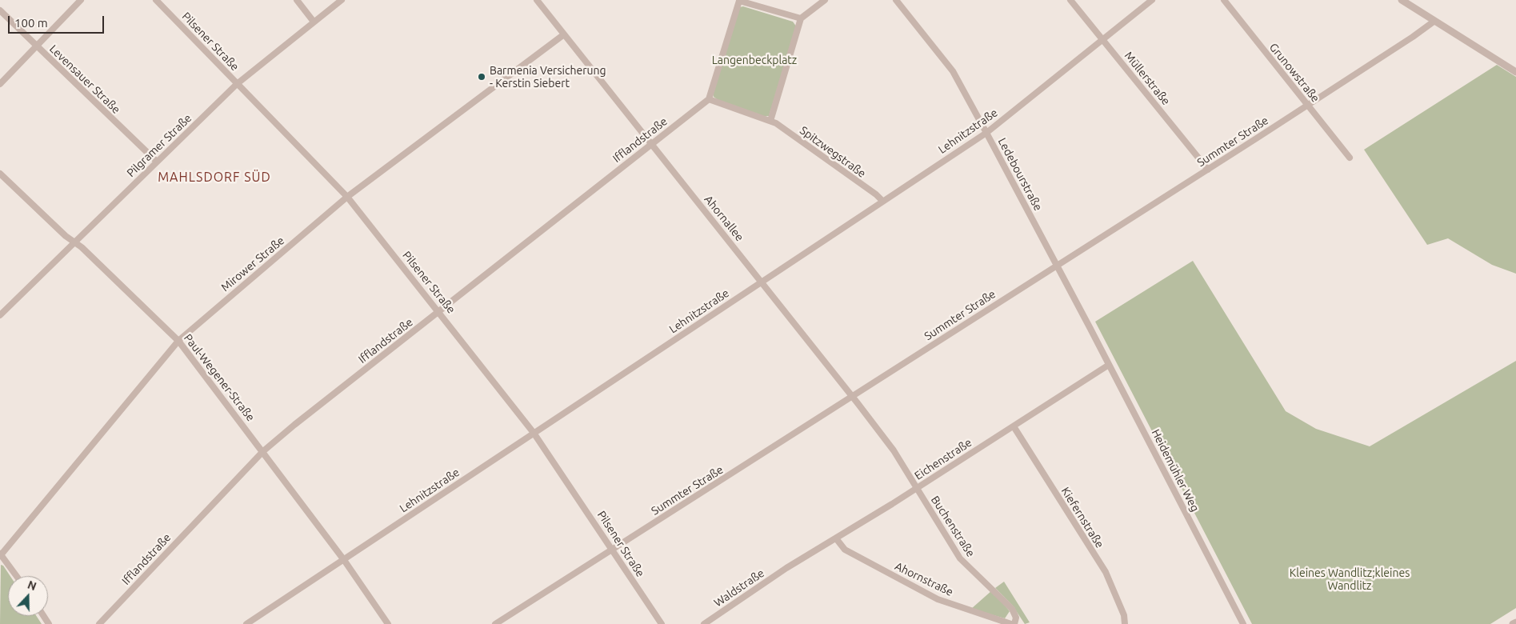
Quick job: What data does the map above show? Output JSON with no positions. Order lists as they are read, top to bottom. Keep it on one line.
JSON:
{"streets":{"street":["Pilsener Straße","Grunowstraße","Müllerstraße","Levensauer Straße","Lehnitzstraße","Ifflandstraße","Summter Straße","Pilgramer Straße","Spitzwegstraße","Ledebourstraße","Ahornallee","Mirower Straße","Paul-Wegener-Straße","Eichenstraße","Heidemühler Weg","Kiefernstraße","Buchenstraße","Ahornstraße","Waldstraße"]},"crossings":[["Pilsener Straße","Lehnitzstraße"],["Pilsener Straße","Ifflandstraße"],["Pilsener Straße","Summter Straße"],["Pilsener Straße","Pilgramer Straße"],["Pilsener Straße","Mirower Straße"],["Grunowstraße","Summter Straße"],["Müllerstraße","Lehnitzstraße"],["Müllerstraße","Summter Straße"],["Levensauer Straße","Pilgramer Straße"],["Lehnitzstraße","Spitzwegstraße"],["Lehnitzstraße","Ledebourstraße"],["Lehnitzstraße","Ahornallee"],["Lehnitzstraße","Paul-Wegener-Straße"],["Ifflandstraße","Ahornallee"],["Ifflandstraße","Paul-Wegener-Straße"],["Summter Straße","Ledebourstraße"],["Summter Straße","Ahornallee"],["Pilgramer Straße","Paul-Wegener-Straße"],["Ledebourstraße","Heidemühler Weg"],["Ahornallee","Mirower Straße"],["Ahornallee","Buchenstraße"],["Mirower Straße","Paul-Wegener-Straße"],["Eichenstraße","Heidemühler Weg"],["Eichenstraße","Kiefernstraße"],["Eichenstraße","Buchenstraße"],["Eichenstraße","Ahornstraße"],["Eichenstraße","Waldstraße"],["Buchenstraße","Ahornstraße"]],"districts":["MAHLSDORF SÜD"],"parks":["Langenbeckplatz","Kleines Wandlitz;kleines Wandlitz"],"places":["Barmenia Versicherung - Kerstin Siebert"],"scale_bar":"100 m","north":"top"}
